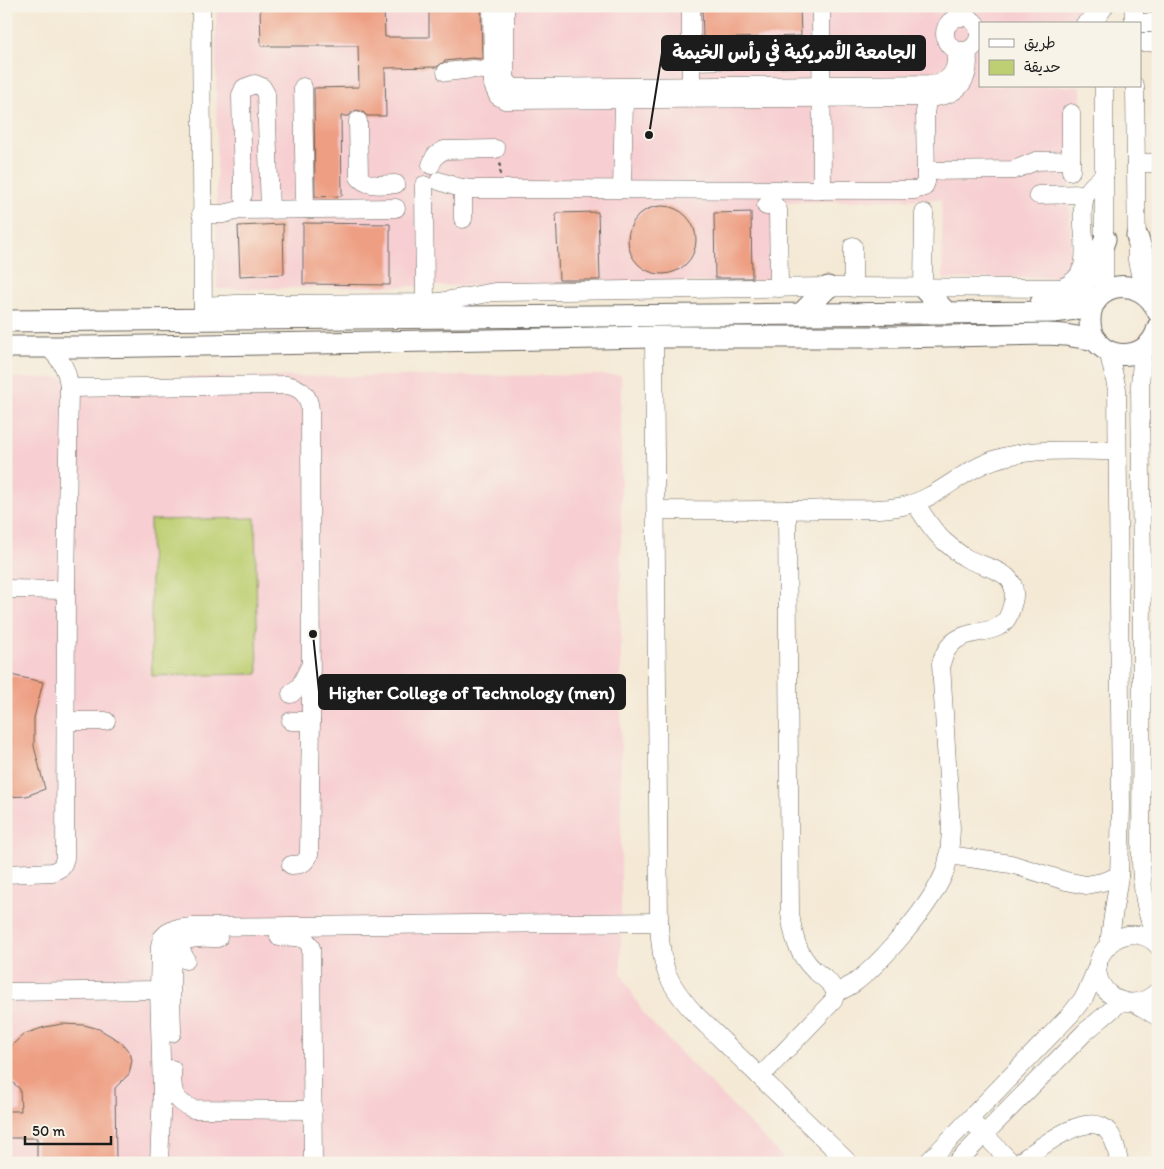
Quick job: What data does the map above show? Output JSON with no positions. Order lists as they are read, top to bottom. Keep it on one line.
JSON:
{"places":["الجامعة الأمريكية في رأس الخيمة","Higher College of Technology (men)"],"legend":["طريق","حديقة"],"scale_bar":"50 m"}
